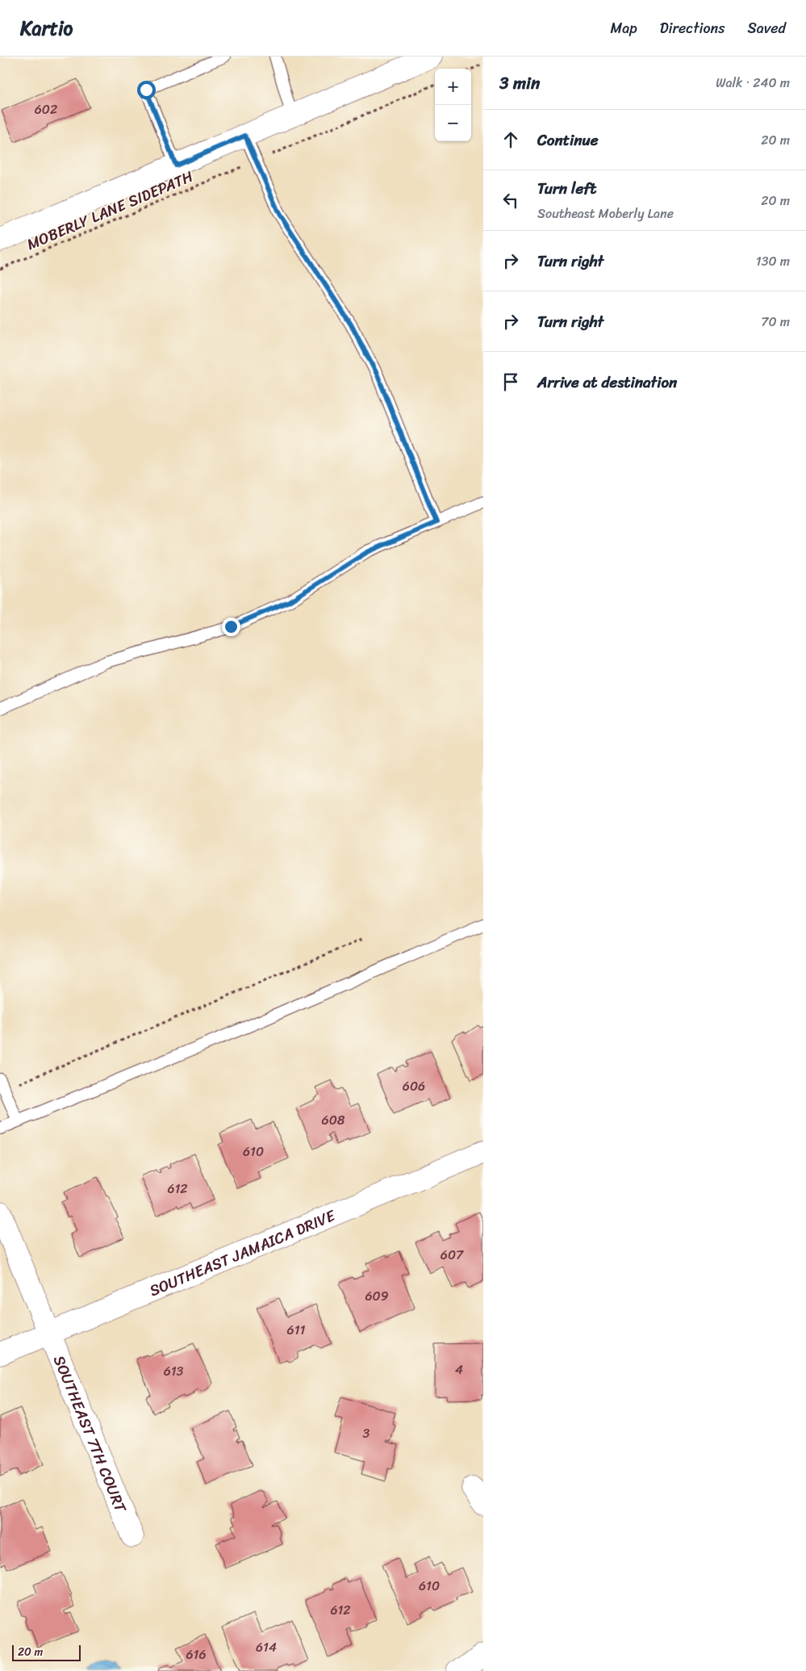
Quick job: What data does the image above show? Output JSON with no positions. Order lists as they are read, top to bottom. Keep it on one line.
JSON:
{"streets":{"street":["SOUTHEAST JAMAICA DRIVE","SOUTHEAST 7TH COURT"],"path":["MOBERLY LANE SIDEPATH"]},"crossings":[["SOUTHEAST JAMAICA DRIVE","SOUTHEAST 7TH COURT"]],"house_numbers":["602","606","608","610","612","607","609","611","4","613","3","610","612","614","616"],"scale_bar":"20 m","page":{"header":"Kartio","nav":["Map","Directions","Saved"],"heading":["3 min","Walk · 240 m"],"map_buttons":["+","−"],"list":[["Continue","20 m"],["Turn left","Southeast Moberly Lane","20 m"],["Turn right","130 m"],["Turn right","70 m"],"Arrive at destination"],"scale":"20 m"}}
